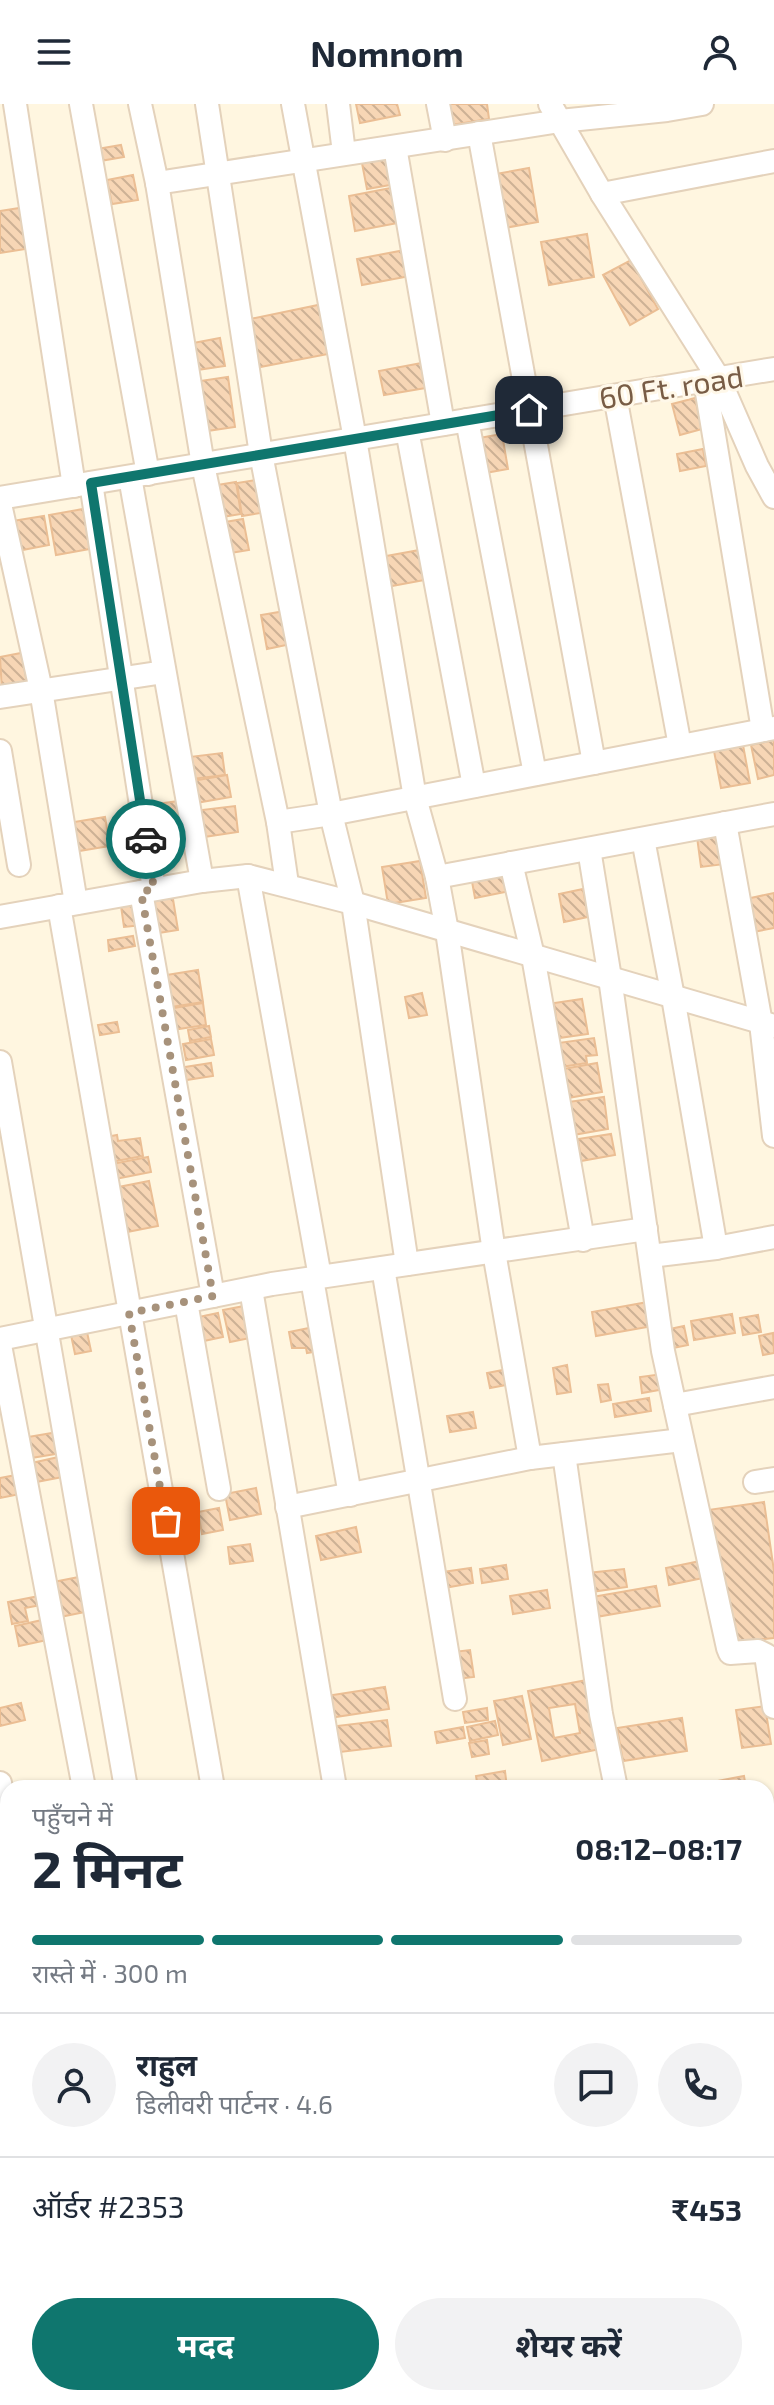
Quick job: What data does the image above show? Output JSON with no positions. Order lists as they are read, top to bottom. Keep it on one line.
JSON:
{"streets":{"street":["60 Ft. road"]},"page":{"header":"Nomnom","heading":["2 मिनट","पहुँचने में","08:12–08:17"],"panel":["राहुल","डिलीवरी पार्टनर · 4.6","ऑर्डर #2353","₹453"],"bar":"रास्ते में · 300 m","buttons":["मदद","शेयर करें"]}}
